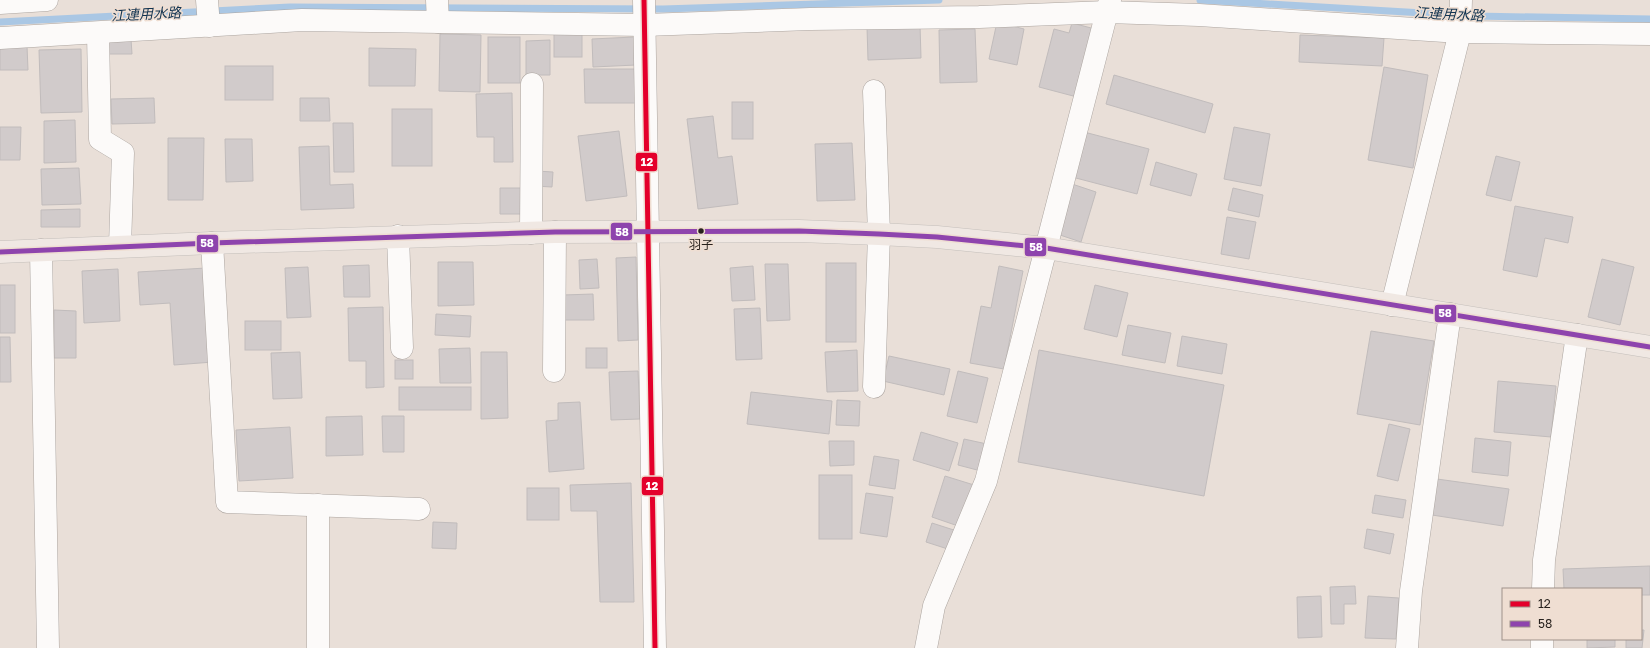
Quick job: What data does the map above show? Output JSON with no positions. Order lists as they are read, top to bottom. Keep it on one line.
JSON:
{"water":["江連用水路"],"places":["羽子"],"lines":["transit line 12","transit line 58"],"legend":["12","58"]}
